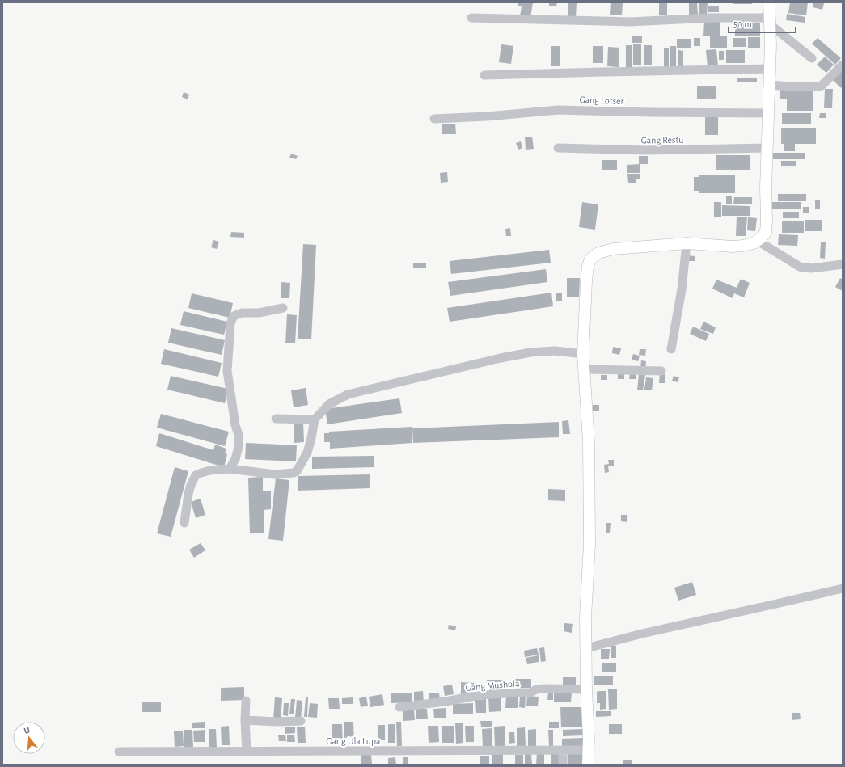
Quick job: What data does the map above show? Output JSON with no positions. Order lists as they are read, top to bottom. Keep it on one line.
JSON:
{"streets":{"street":["Gang Lotser","Gang Restu","Gang Mushola","Gang Ula Lupa"]},"scale_bar":"50 m","north":"top"}
